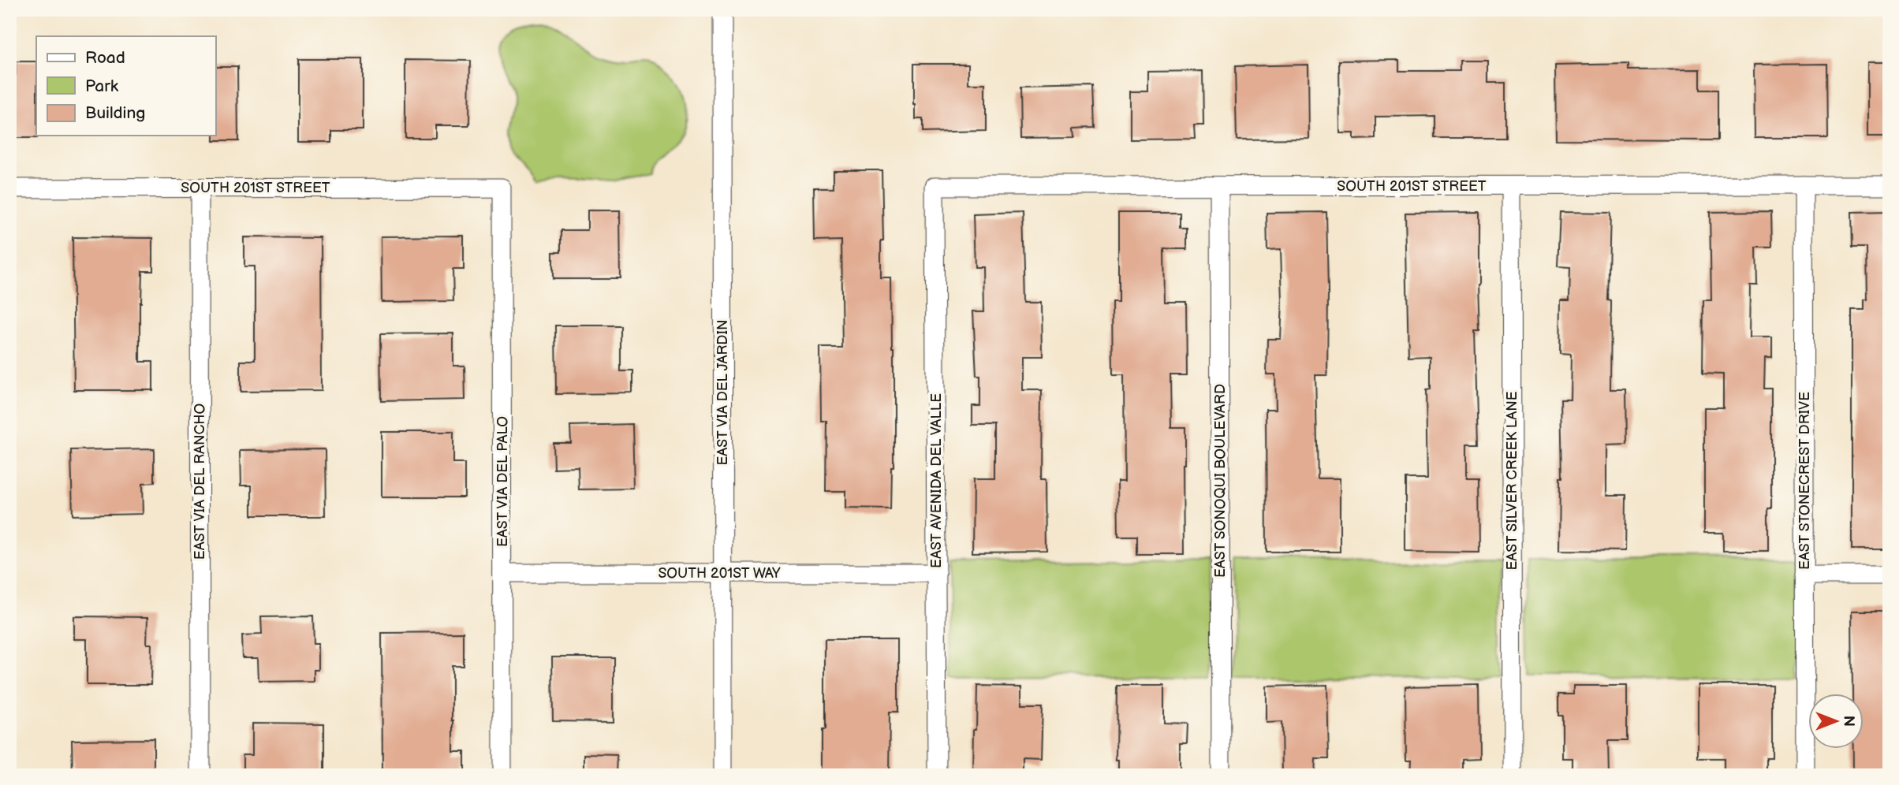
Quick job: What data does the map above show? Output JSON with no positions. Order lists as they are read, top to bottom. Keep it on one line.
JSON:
{"streets":{"street":["SOUTH 201ST STREET","EAST VIA DEL JARDIN","EAST AVENIDA DEL VALLE","EAST SONOQUI BOULEVARD","EAST SILVER CREEK LANE","EAST STONECREST DRIVE","EAST VIA DEL RANCHO","EAST VIA DEL PALO","SOUTH 201ST WAY"]},"crossings":[["SOUTH 201ST STREET","EAST AVENIDA DEL VALLE"],["SOUTH 201ST STREET","EAST SONOQUI BOULEVARD"],["SOUTH 201ST STREET","EAST SILVER CREEK LANE"],["SOUTH 201ST STREET","EAST STONECREST DRIVE"],["SOUTH 201ST STREET","EAST VIA DEL RANCHO"],["SOUTH 201ST STREET","EAST VIA DEL PALO"],["EAST VIA DEL JARDIN","SOUTH 201ST WAY"],["EAST AVENIDA DEL VALLE","SOUTH 201ST WAY"],["EAST VIA DEL PALO","SOUTH 201ST WAY"]],"legend":["Road","Park","Building"],"north":"right"}
